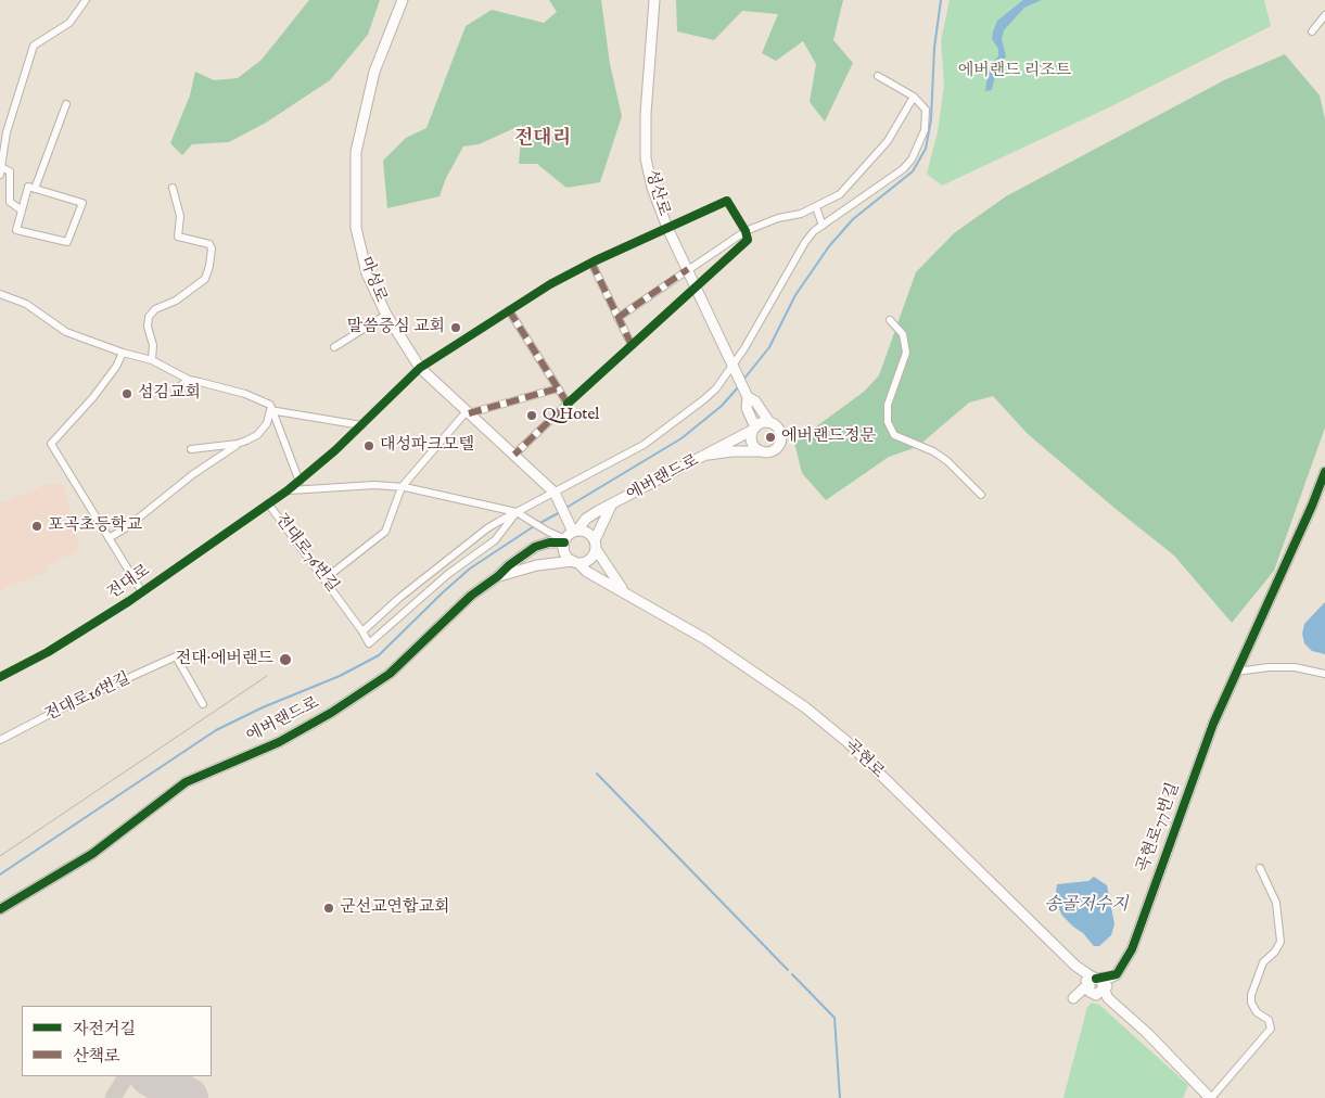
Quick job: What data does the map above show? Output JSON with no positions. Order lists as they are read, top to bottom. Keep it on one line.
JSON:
{"streets":{"main road":["성산로","마성로","에버랜드로","곡현로","곡현로77번길"],"street":["전대로76번길","전대로","전대로16번길"]},"crossings":[["성산로","전대로"],["마성로","전대로"],["에버랜드로","곡현로"],["전대로76번길","전대로"]],"districts":["전대리"],"water":["송골저수지"],"parks":["에버랜드 리조트"],"places":["말씀중심 교회","섬김교회","Q Hotel","에버랜드정문","대성파크모텔","포곡초등학교","전대·에버랜드","군선교연합교회"],"legend":["자전거길","산책로"]}
